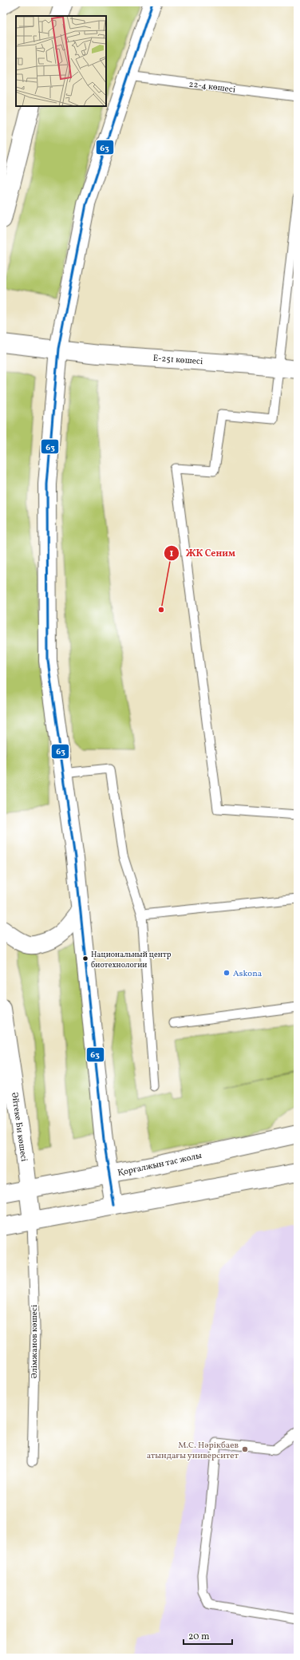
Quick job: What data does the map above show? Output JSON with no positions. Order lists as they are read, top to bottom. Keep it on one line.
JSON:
{"streets":{"street":["Е-251 көшесі","Әйтеке Би көшесі","Қорғалжын тас жолы"],"lane":["22-4 көшесі","Әлімжанов көшесі"]},"crossings":[["Әйтеке Би көшесі","Қорғалжын тас жолы"],["Әйтеке Би көшесі","Әлімжанов көшесі"]],"places":["ЖК Сеним","Национальный центр биотехнологии","Askona","М.С. Нәрікбаев атындағы университет"],"lines":["transit line 63"],"scale_bar":"20 m"}
